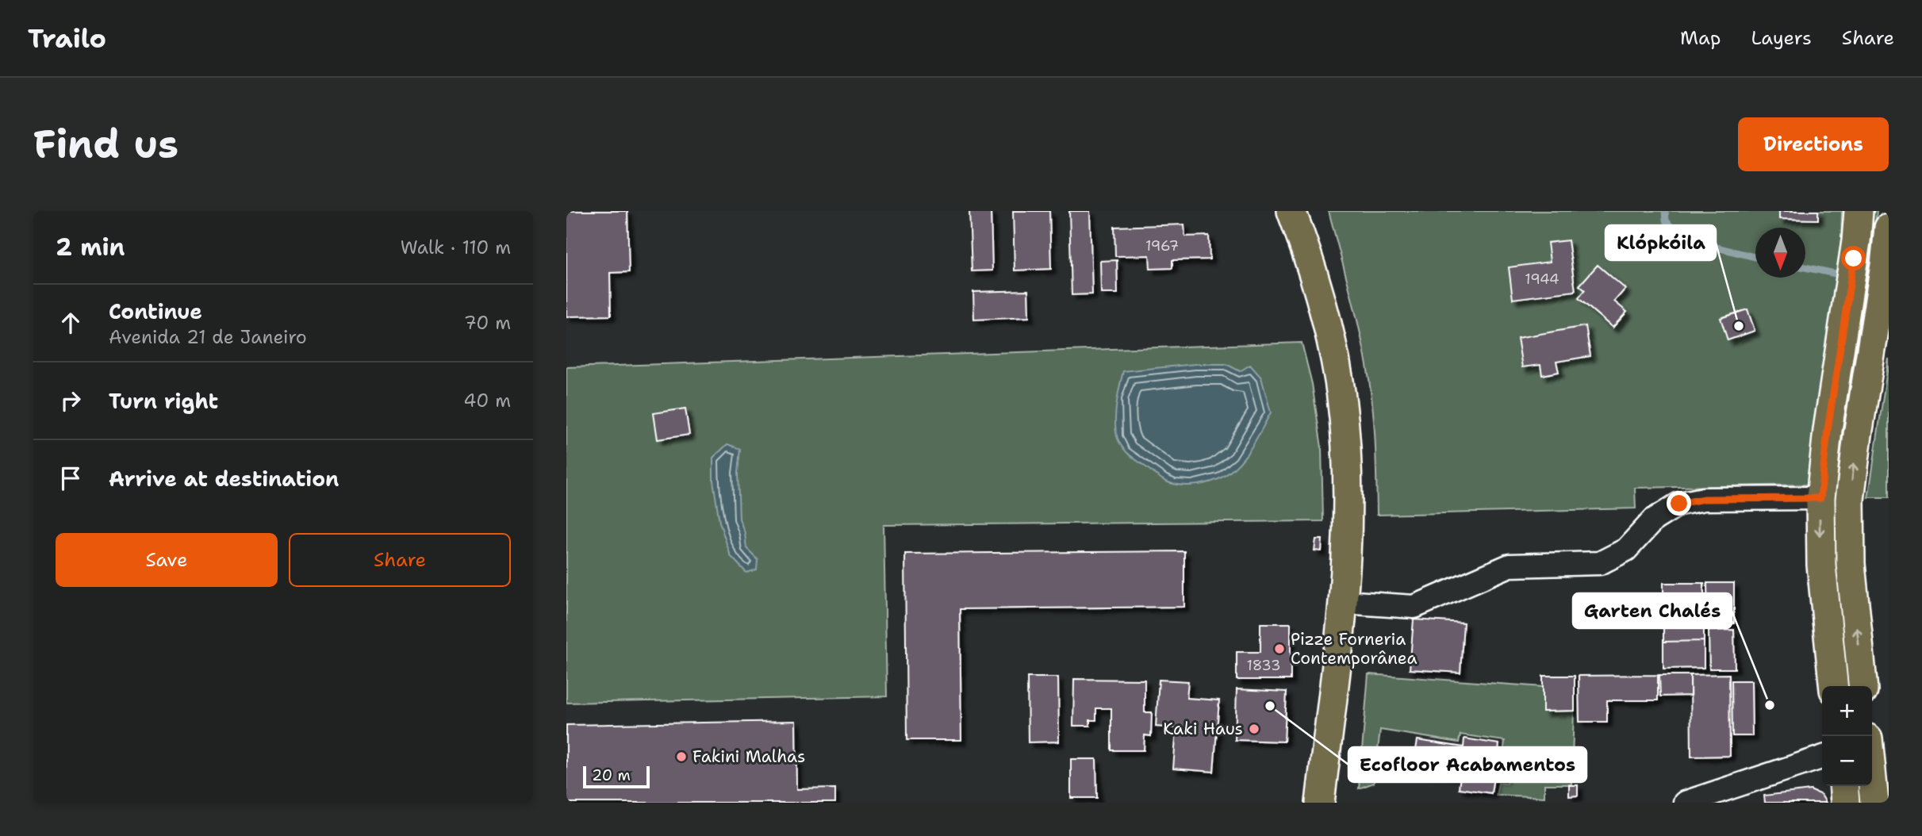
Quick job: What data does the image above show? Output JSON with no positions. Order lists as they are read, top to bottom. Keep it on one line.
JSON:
{"places":["Klópkóila","Pizze Forneria Contemporânea","Garten Chalés","Ecofloor Acabamentos","Kaki Haus","Fakini Malhas"],"house_numbers":["1967","1944","1833"],"scale_bar":"20 m","north":"bottom","page":{"header":"Trailo","nav":["Map","Layers","Share"],"buttons":["Directions",["Save","Share"]],"title":"Find us","heading":["2 min","Walk · 110 m"],"list":[["Continue","Avenida 21 de Janeiro","70 m"],["Turn right","40 m"],"Arrive at destination"],"map_buttons":["+","−"],"scale":"20 m"}}
